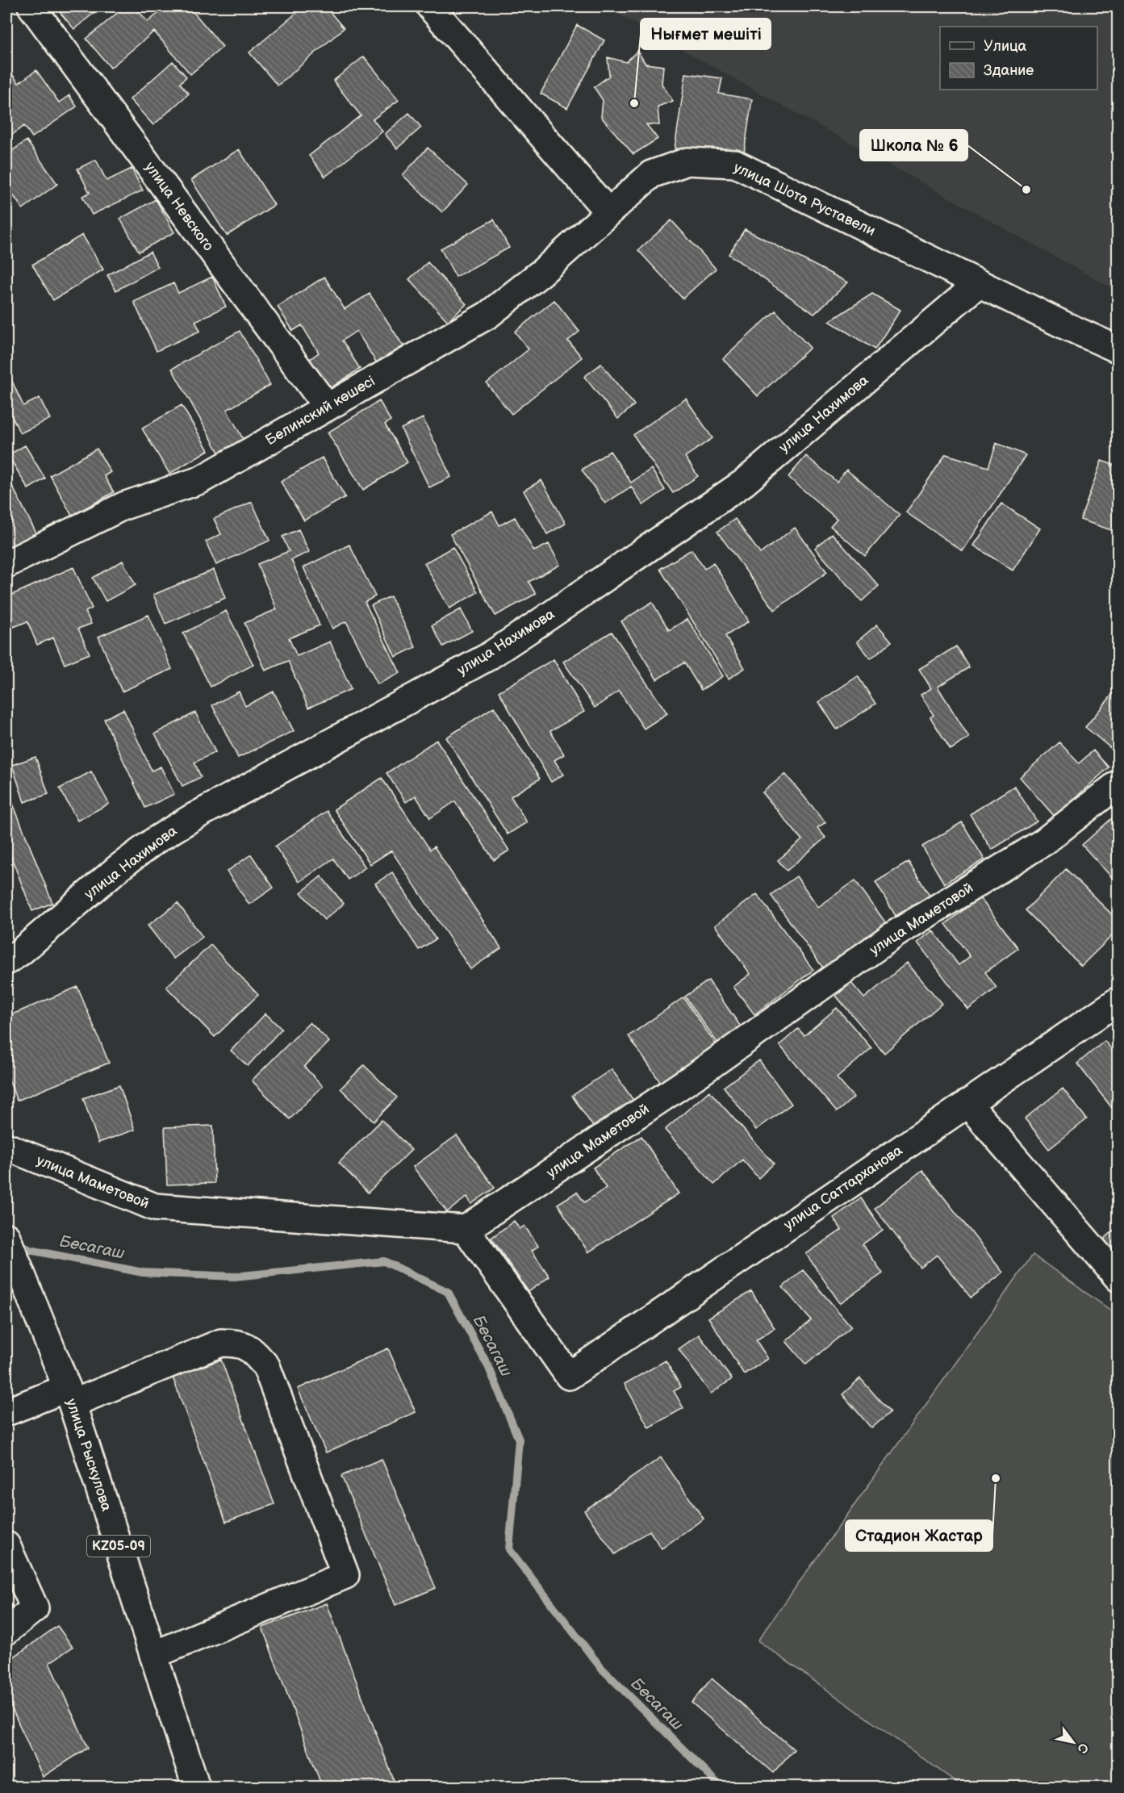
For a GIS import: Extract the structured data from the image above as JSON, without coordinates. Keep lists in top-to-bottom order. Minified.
{"streets":{"street":["улица Шота Руставели","улица Невского","Белинский көшесi","улица Нахимова","улица Маметовой","улица Саттарханова","улица Рыскулова","KZ05-09"]},"crossings":[["улица Шота Руставели","Белинский көшесi"],["улица Шота Руставели","улица Нахимова"],["улица Невского","Белинский көшесi"],["улица Маметовой","улица Саттарханова"]],"water":["Бесагаш"],"places":["Нығмет мешіті","Школа № 6","Стадион Жастар"],"legend":["Улица","Здание"],"north":"bottom right"}
